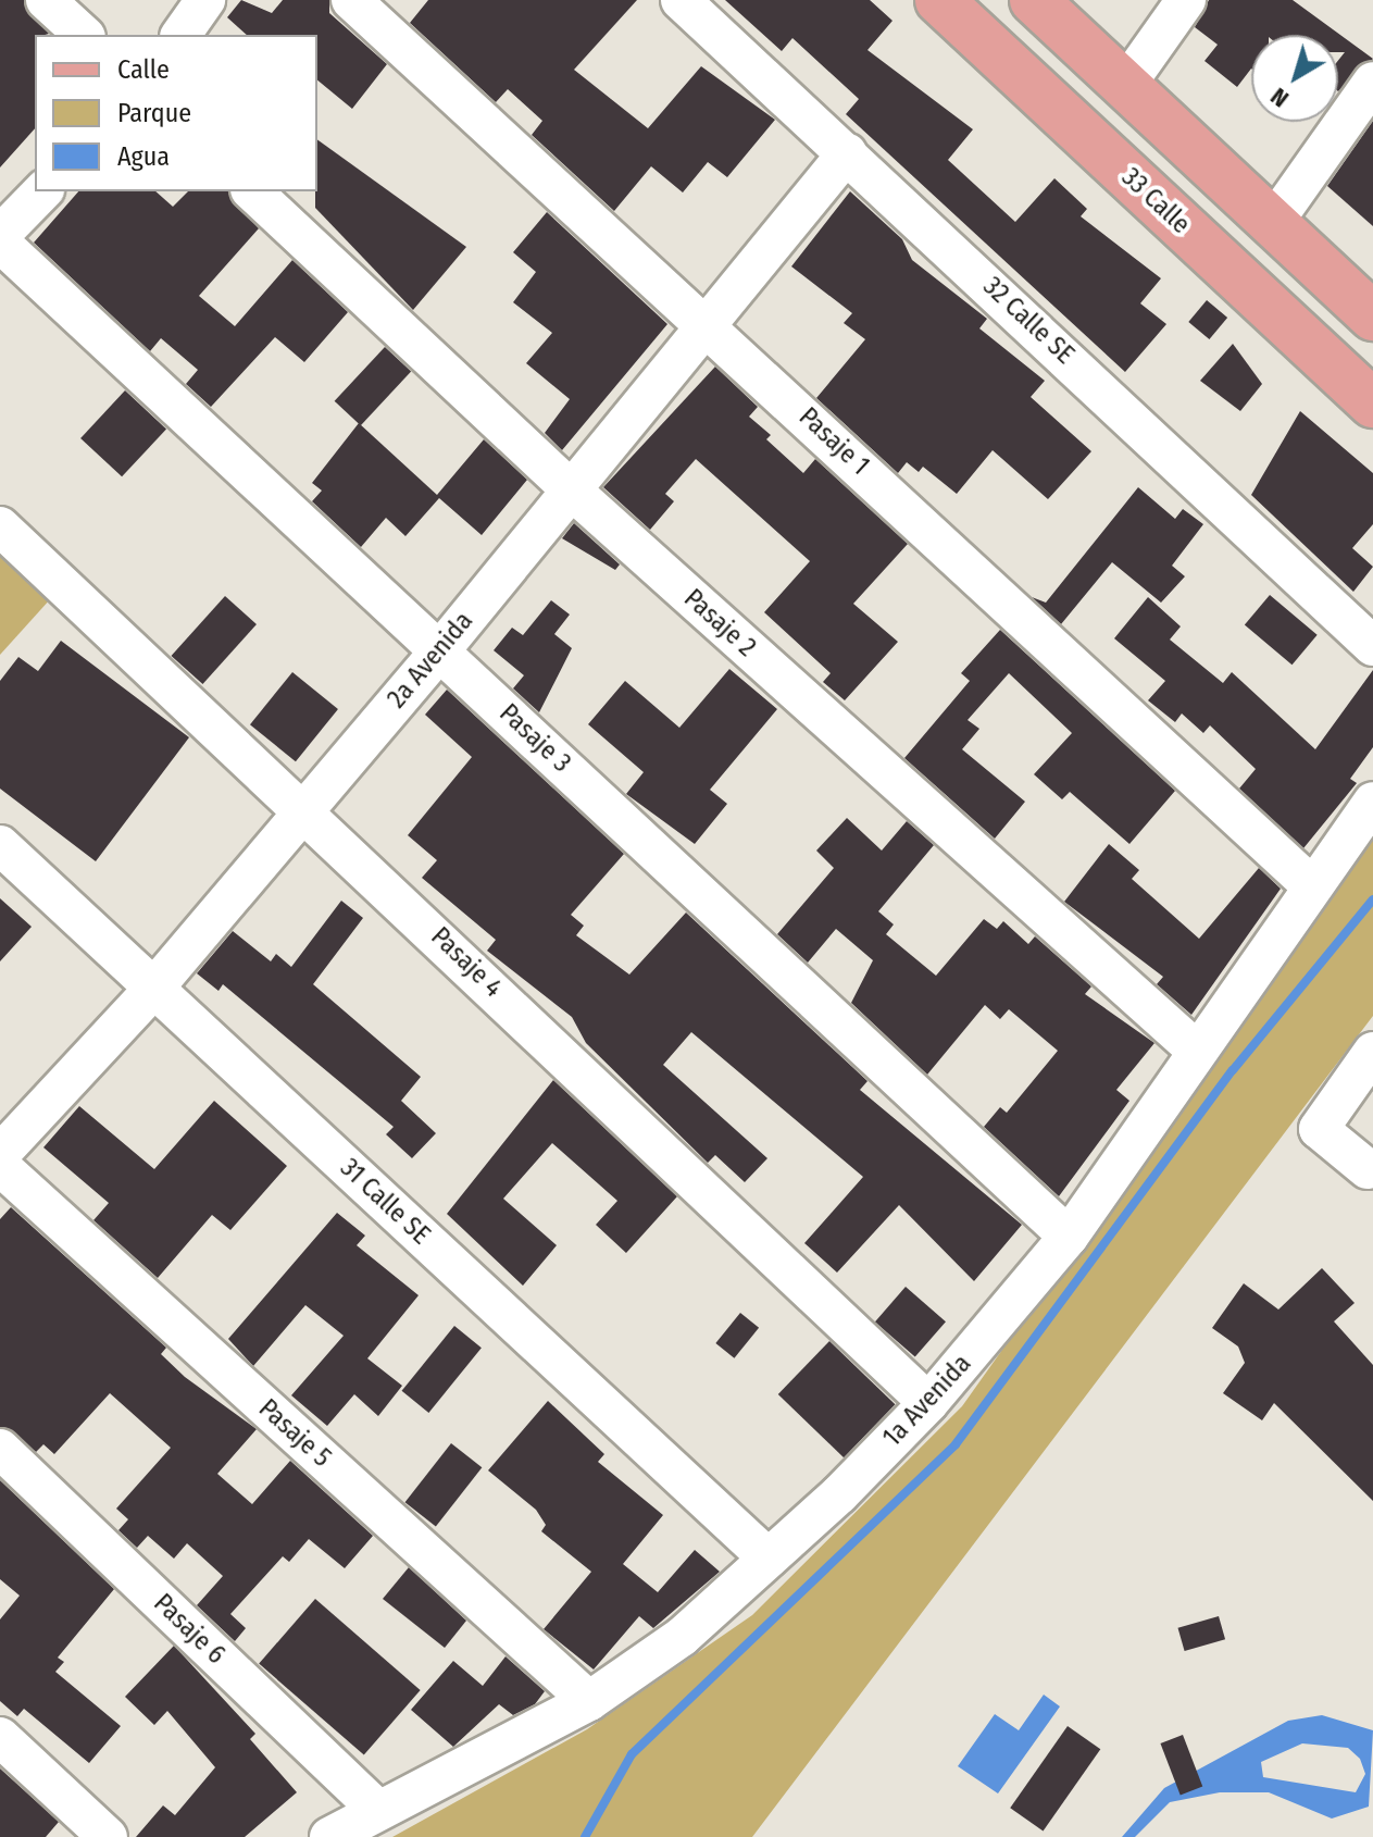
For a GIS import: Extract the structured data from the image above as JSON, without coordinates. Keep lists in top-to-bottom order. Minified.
{"streets":{"main road":["33 Calle"],"street":["32 Calle SE","Pasaje 1","Pasaje 2","2a Avenida","Pasaje 3","Pasaje 4","31 Calle SE","1a Avenida","Pasaje 5","Pasaje 6"]},"crossings":[["32 Calle SE","2a Avenida"],["Pasaje 1","2a Avenida"],["Pasaje 1","1a Avenida"],["Pasaje 2","2a Avenida"],["Pasaje 2","1a Avenida"],["2a Avenida","Pasaje 3"],["2a Avenida","Pasaje 4"],["2a Avenida","31 Calle SE"],["Pasaje 3","1a Avenida"],["Pasaje 4","1a Avenida"],["31 Calle SE","1a Avenida"],["1a Avenida","Pasaje 5"],["1a Avenida","Pasaje 6"]],"legend":["Calle","Parque","Agua"],"north":"bottom left"}
